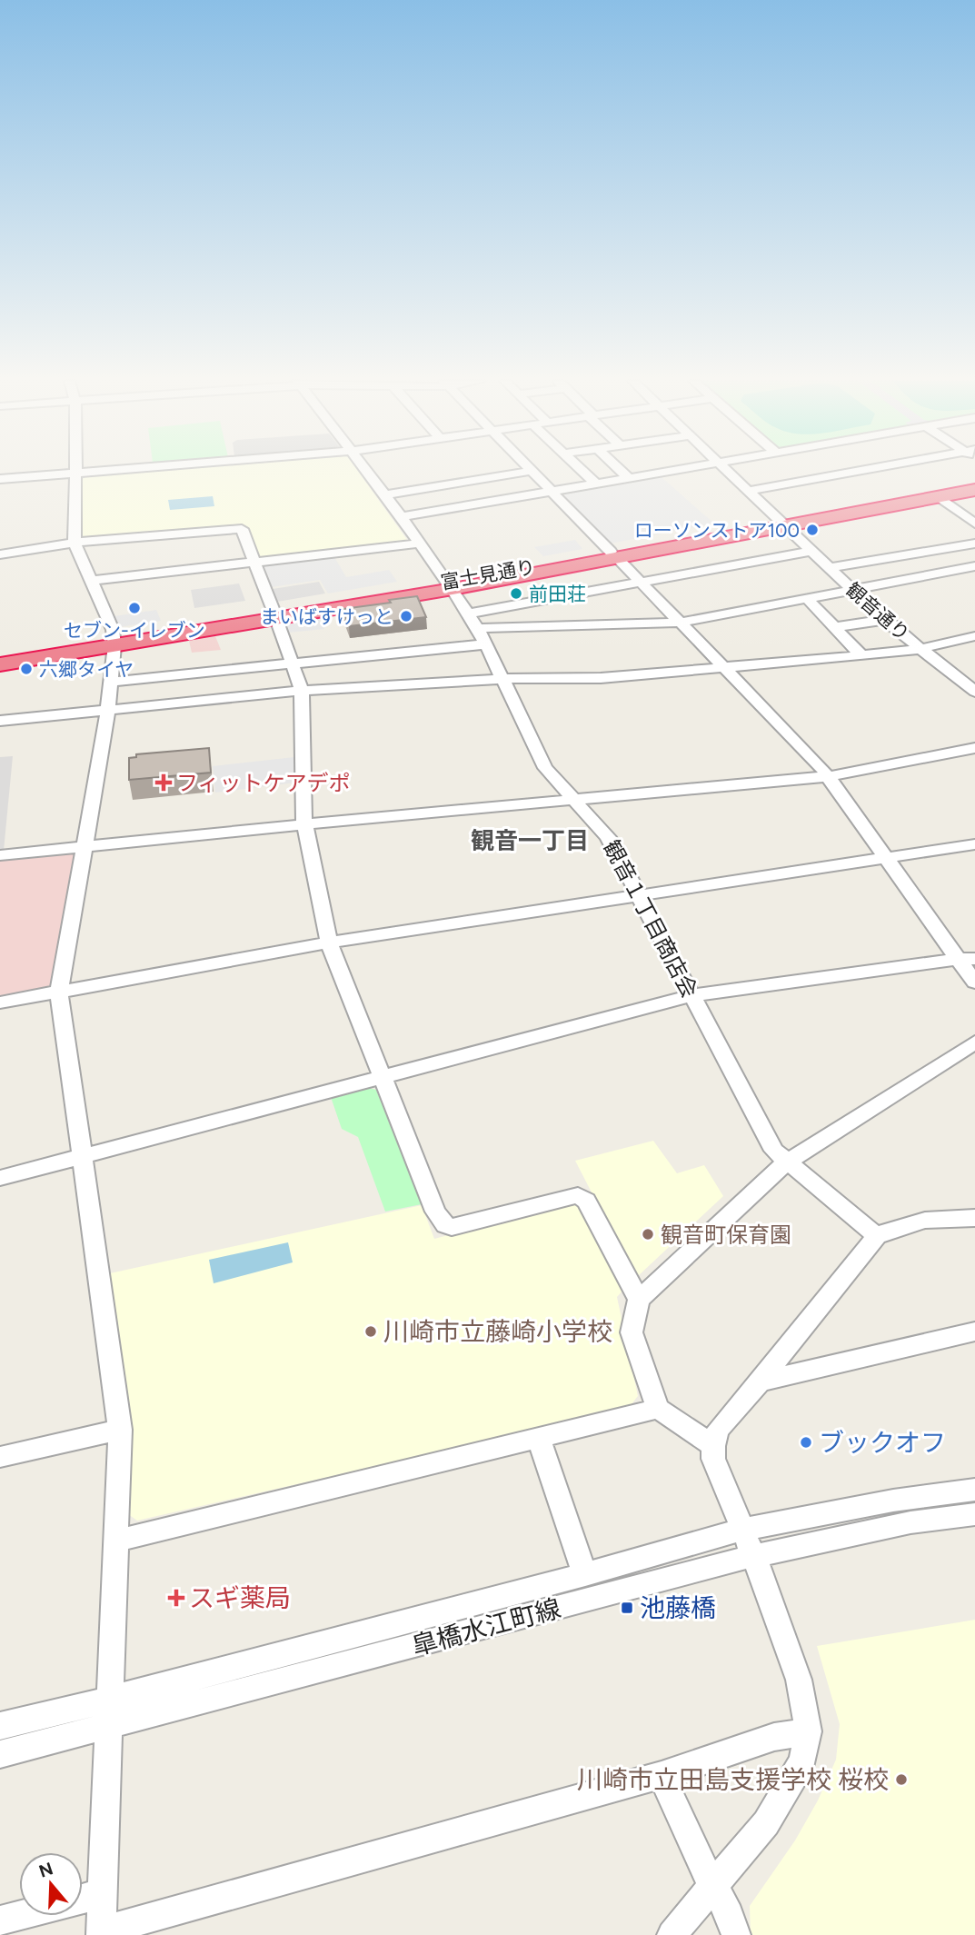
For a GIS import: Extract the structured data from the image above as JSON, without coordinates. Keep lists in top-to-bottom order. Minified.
{"streets":{"highway":["富士見通り"],"street":["観音通り","観音１丁目商店会","皐橋水江町線"]},"crossings":[["富士見通り","観音通り"],["富士見通り","観音１丁目商店会"]],"districts":["観音一丁目"],"places":{"other":["ローソンストア100","前田荘","セブン-イレブン","まいばすけっと","六郷タイヤ","観音町保育園","川崎市立藤崎小学校","ブックオフ","川崎市立田島支援学校 桜校"],"health":["フィットケアデポ","スギ薬局"],"transit":["池藤橋"]},"north":"top"}
